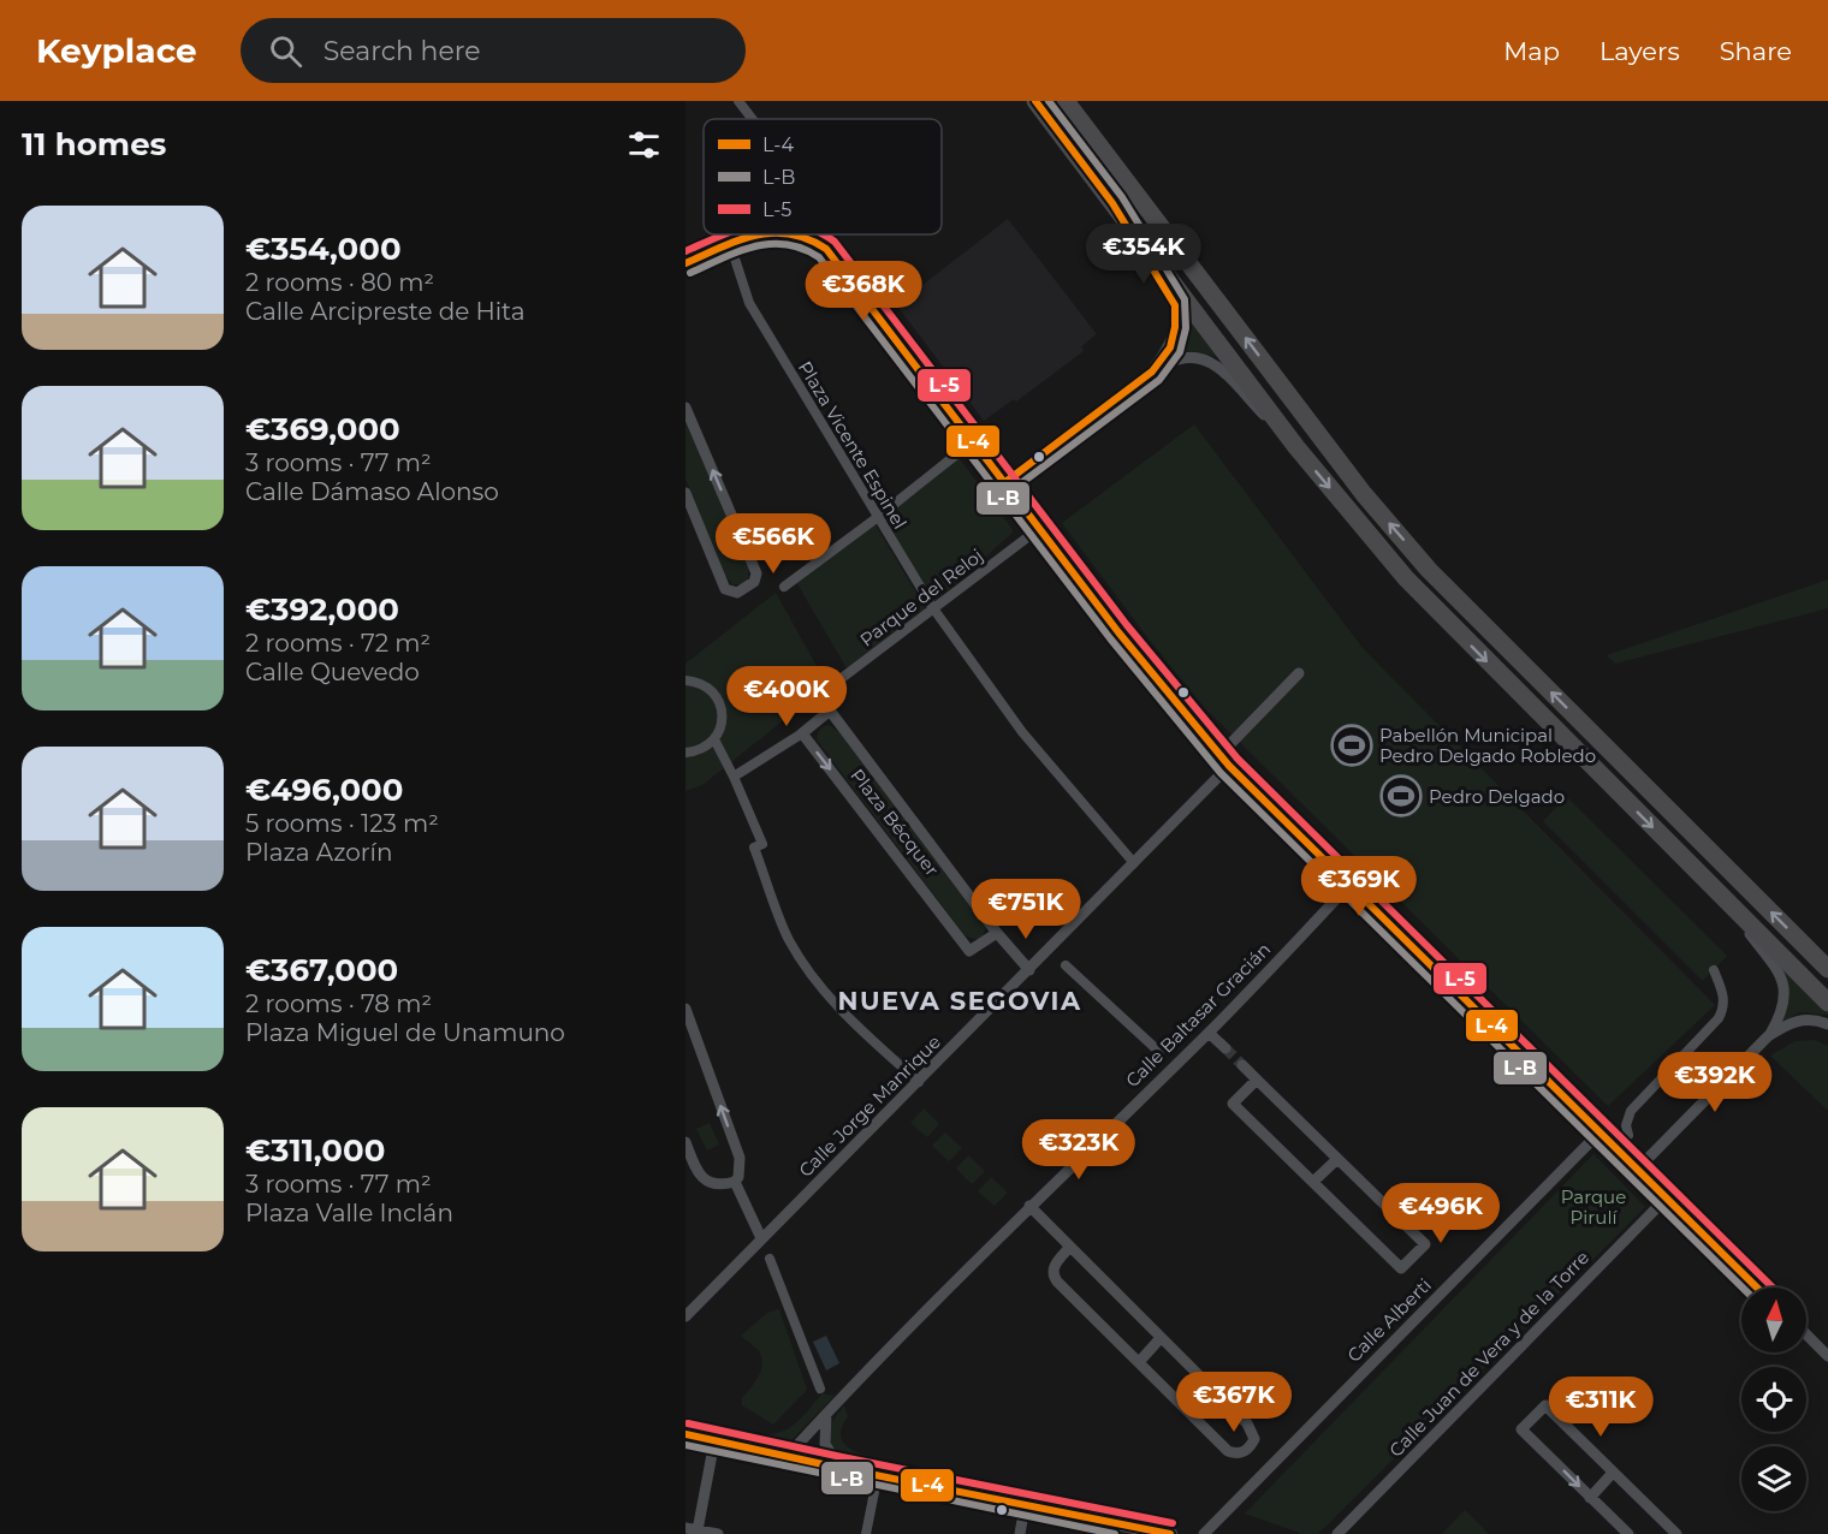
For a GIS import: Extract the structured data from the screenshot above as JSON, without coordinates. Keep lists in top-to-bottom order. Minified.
{"streets":{"street":["Plaza Vicente Espinel","Parque del Reloj","Plaza Bécquer","Calle Baltasar Gracián","Calle Jorge Manrique","Calle Alberti","Calle Juan de Vera y de la Torre"]},"crossings":[["Plaza Vicente Espinel","Parque del Reloj"],["Plaza Vicente Espinel","Calle Jorge Manrique"],["Plaza Bécquer","Calle Jorge Manrique"]],"one_way":["Plaza Bécquer"],"districts":["NUEVA SEGOVIA"],"parks":["Parque Pirulí"],"places":{"sports":["Pabellón Municipal Pedro Delgado Robledo","Pedro Delgado"]},"lines":["transit line L-4","transit line L-B","transit line L-5"],"legend":["L-4","L-B","L-5"],"north":"top","page":{"header":"Keyplace","search":"Search here","nav":["Map","Layers","Share"],"heading":"11 homes","list":[{"name":"€354,000","note":"2 rooms · 80 m² · Calle Arcipreste de Hita"},{"name":"€369,000","note":"3 rooms · 77 m² · Calle Dámaso Alonso"},{"name":"€392,000","note":"2 rooms · 72 m² · Calle Quevedo"},{"name":"€496,000","note":"5 rooms · 123 m² · Plaza Azorín"},{"name":"€367,000","note":"2 rooms · 78 m² · Plaza Miguel de Unamuno"},{"name":"€311,000","note":"3 rooms · 77 m² · Plaza Valle Inclán"}],"price":["€354K","€368K","€566K","€400K","€369K","€751K","€392K","€323K","€496K","€367K","€311K"]}}
